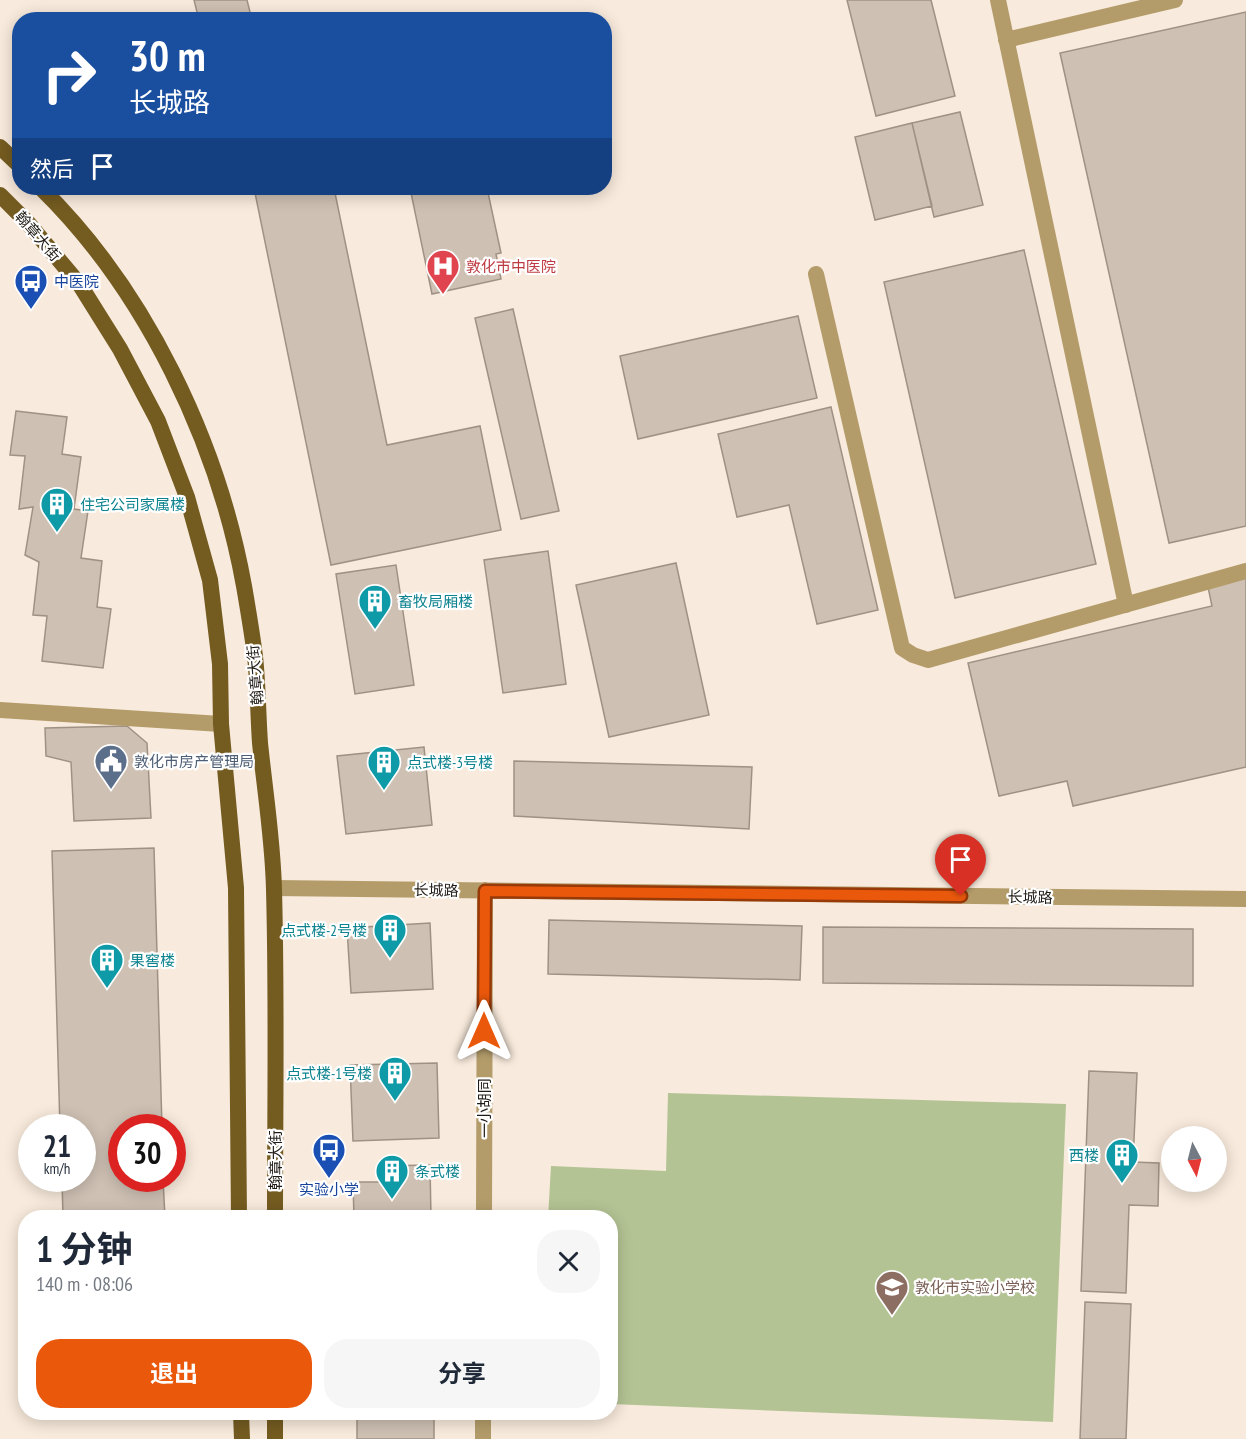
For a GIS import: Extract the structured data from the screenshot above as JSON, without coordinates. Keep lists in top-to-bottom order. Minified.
{"streets":{"main road":["翰章大街"],"street":["长城路","一小胡同"]},"crossings":[["翰章大街","长城路"],["长城路","一小胡同"]],"places":{"hospital":["敦化市中医院"],"bus stop":["中医院","实验小学"],"building":["住宅公司家属楼","畜牧局厢楼","点式楼-3号楼","点式楼-2号楼","果窖楼","点式楼-1号楼","西楼","条式楼"],"public building":["敦化市房产管理局"],"school or university":["敦化市实验小学校"]},"north":"bottom","page":{"turn":["30 m","长城路"],"then":"然后","speed":"21 km/h","limit":"30","heading":["1 分钟","140 m · 08:06"],"buttons":["退出","分享"]}}
